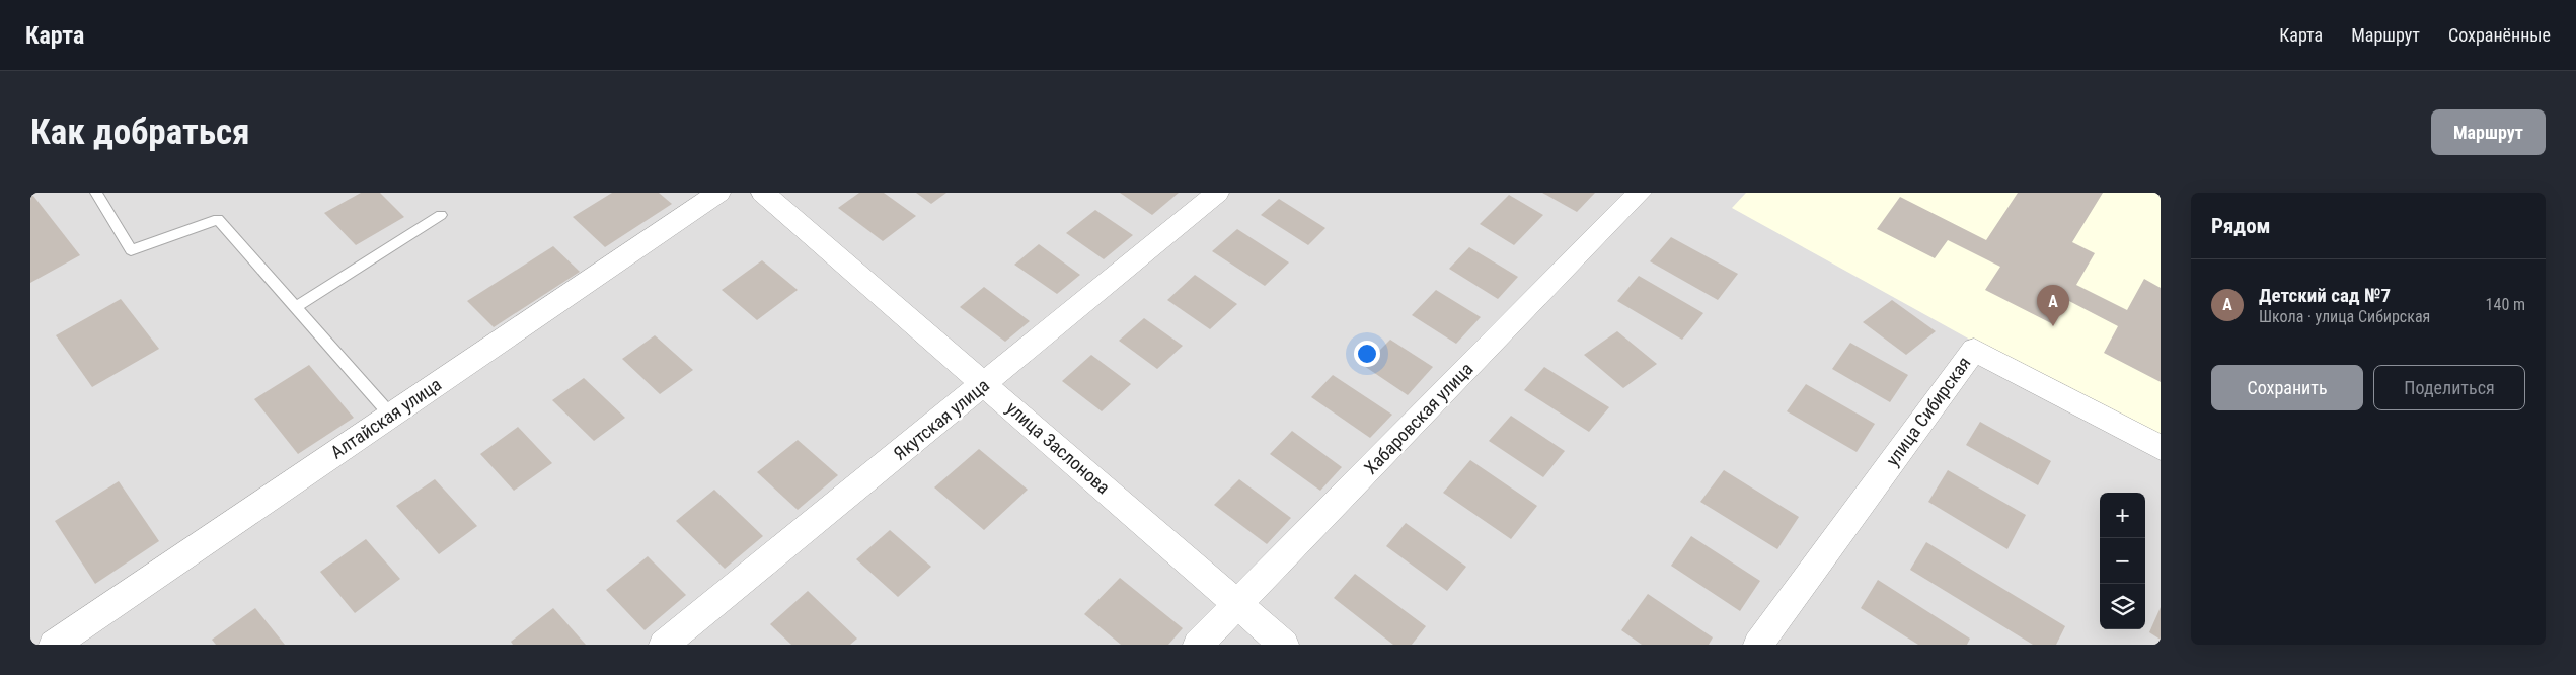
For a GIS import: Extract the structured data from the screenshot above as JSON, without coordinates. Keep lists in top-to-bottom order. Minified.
{"streets":{"street":["улица Сибирская","Алтайская улица","Хабаровская улица","Якутская улица","улица Заслонова"]},"crossings":[["Хабаровская улица","улица Заслонова"],["Якутская улица","улица Заслонова"]],"page":{"header":"Карта","nav":["Карта","Маршрут","Сохранённые"],"buttons":["Маршрут",["Сохранить","Поделиться"]],"title":"Как добраться","heading":"Рядом","list":[{"mark":"A","name":"Детский сад №7","note":"Школа · улица Сибирская","value":"140 m"}],"pins":"A","map_buttons":["+","−"]}}
